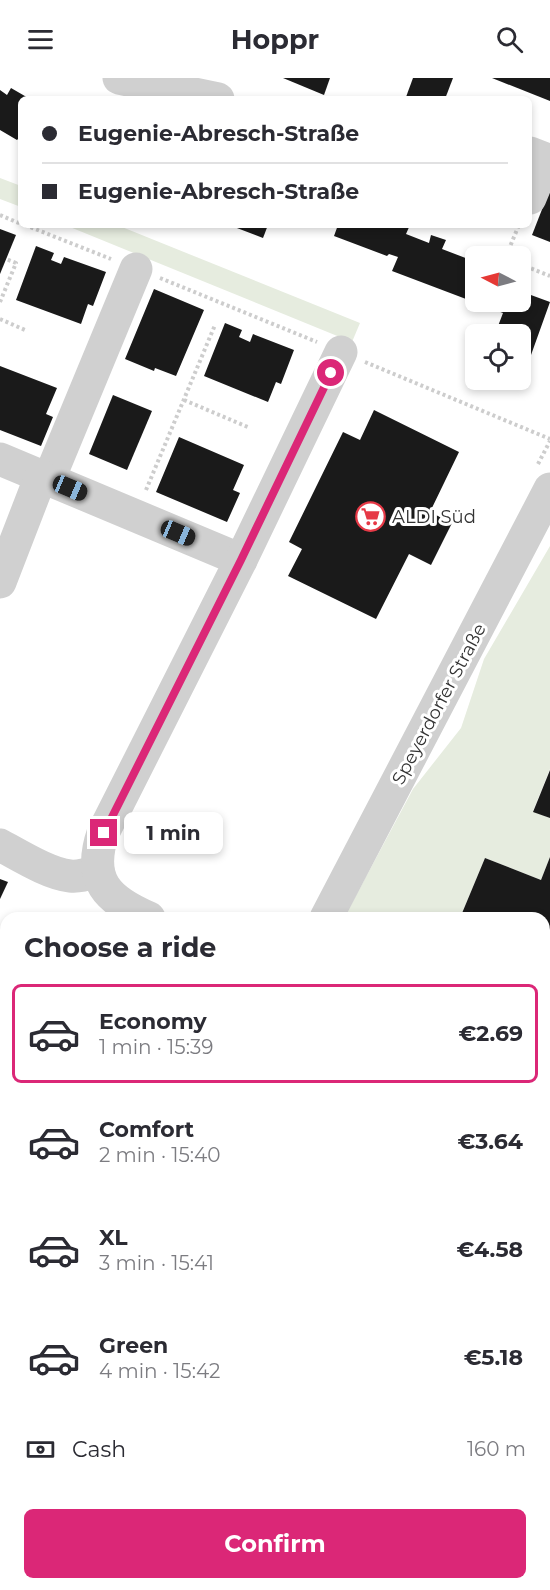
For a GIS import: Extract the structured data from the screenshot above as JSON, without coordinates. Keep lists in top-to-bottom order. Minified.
{"streets":{"street":["Speyerdorfer Straße"]},"places":{"supermarket":["ALDI Süd"]},"north":"left","page":{"header":"Hoppr","banner":["Eugenie-Abresch-Straße","Eugenie-Abresch-Straße"],"bubble":"1 min","heading":"Choose a ride","list":[{"name":"Economy","note":"1 min · 15:39","value":"€2.69"},{"name":"Comfort","note":"2 min · 15:40","value":"€3.64"},{"name":"XL","note":"3 min · 15:41","value":"€4.58"},{"name":"Green","note":"4 min · 15:42","value":"€5.18"}],"pay":["Cash","160 m"],"buttons":"Confirm"}}
